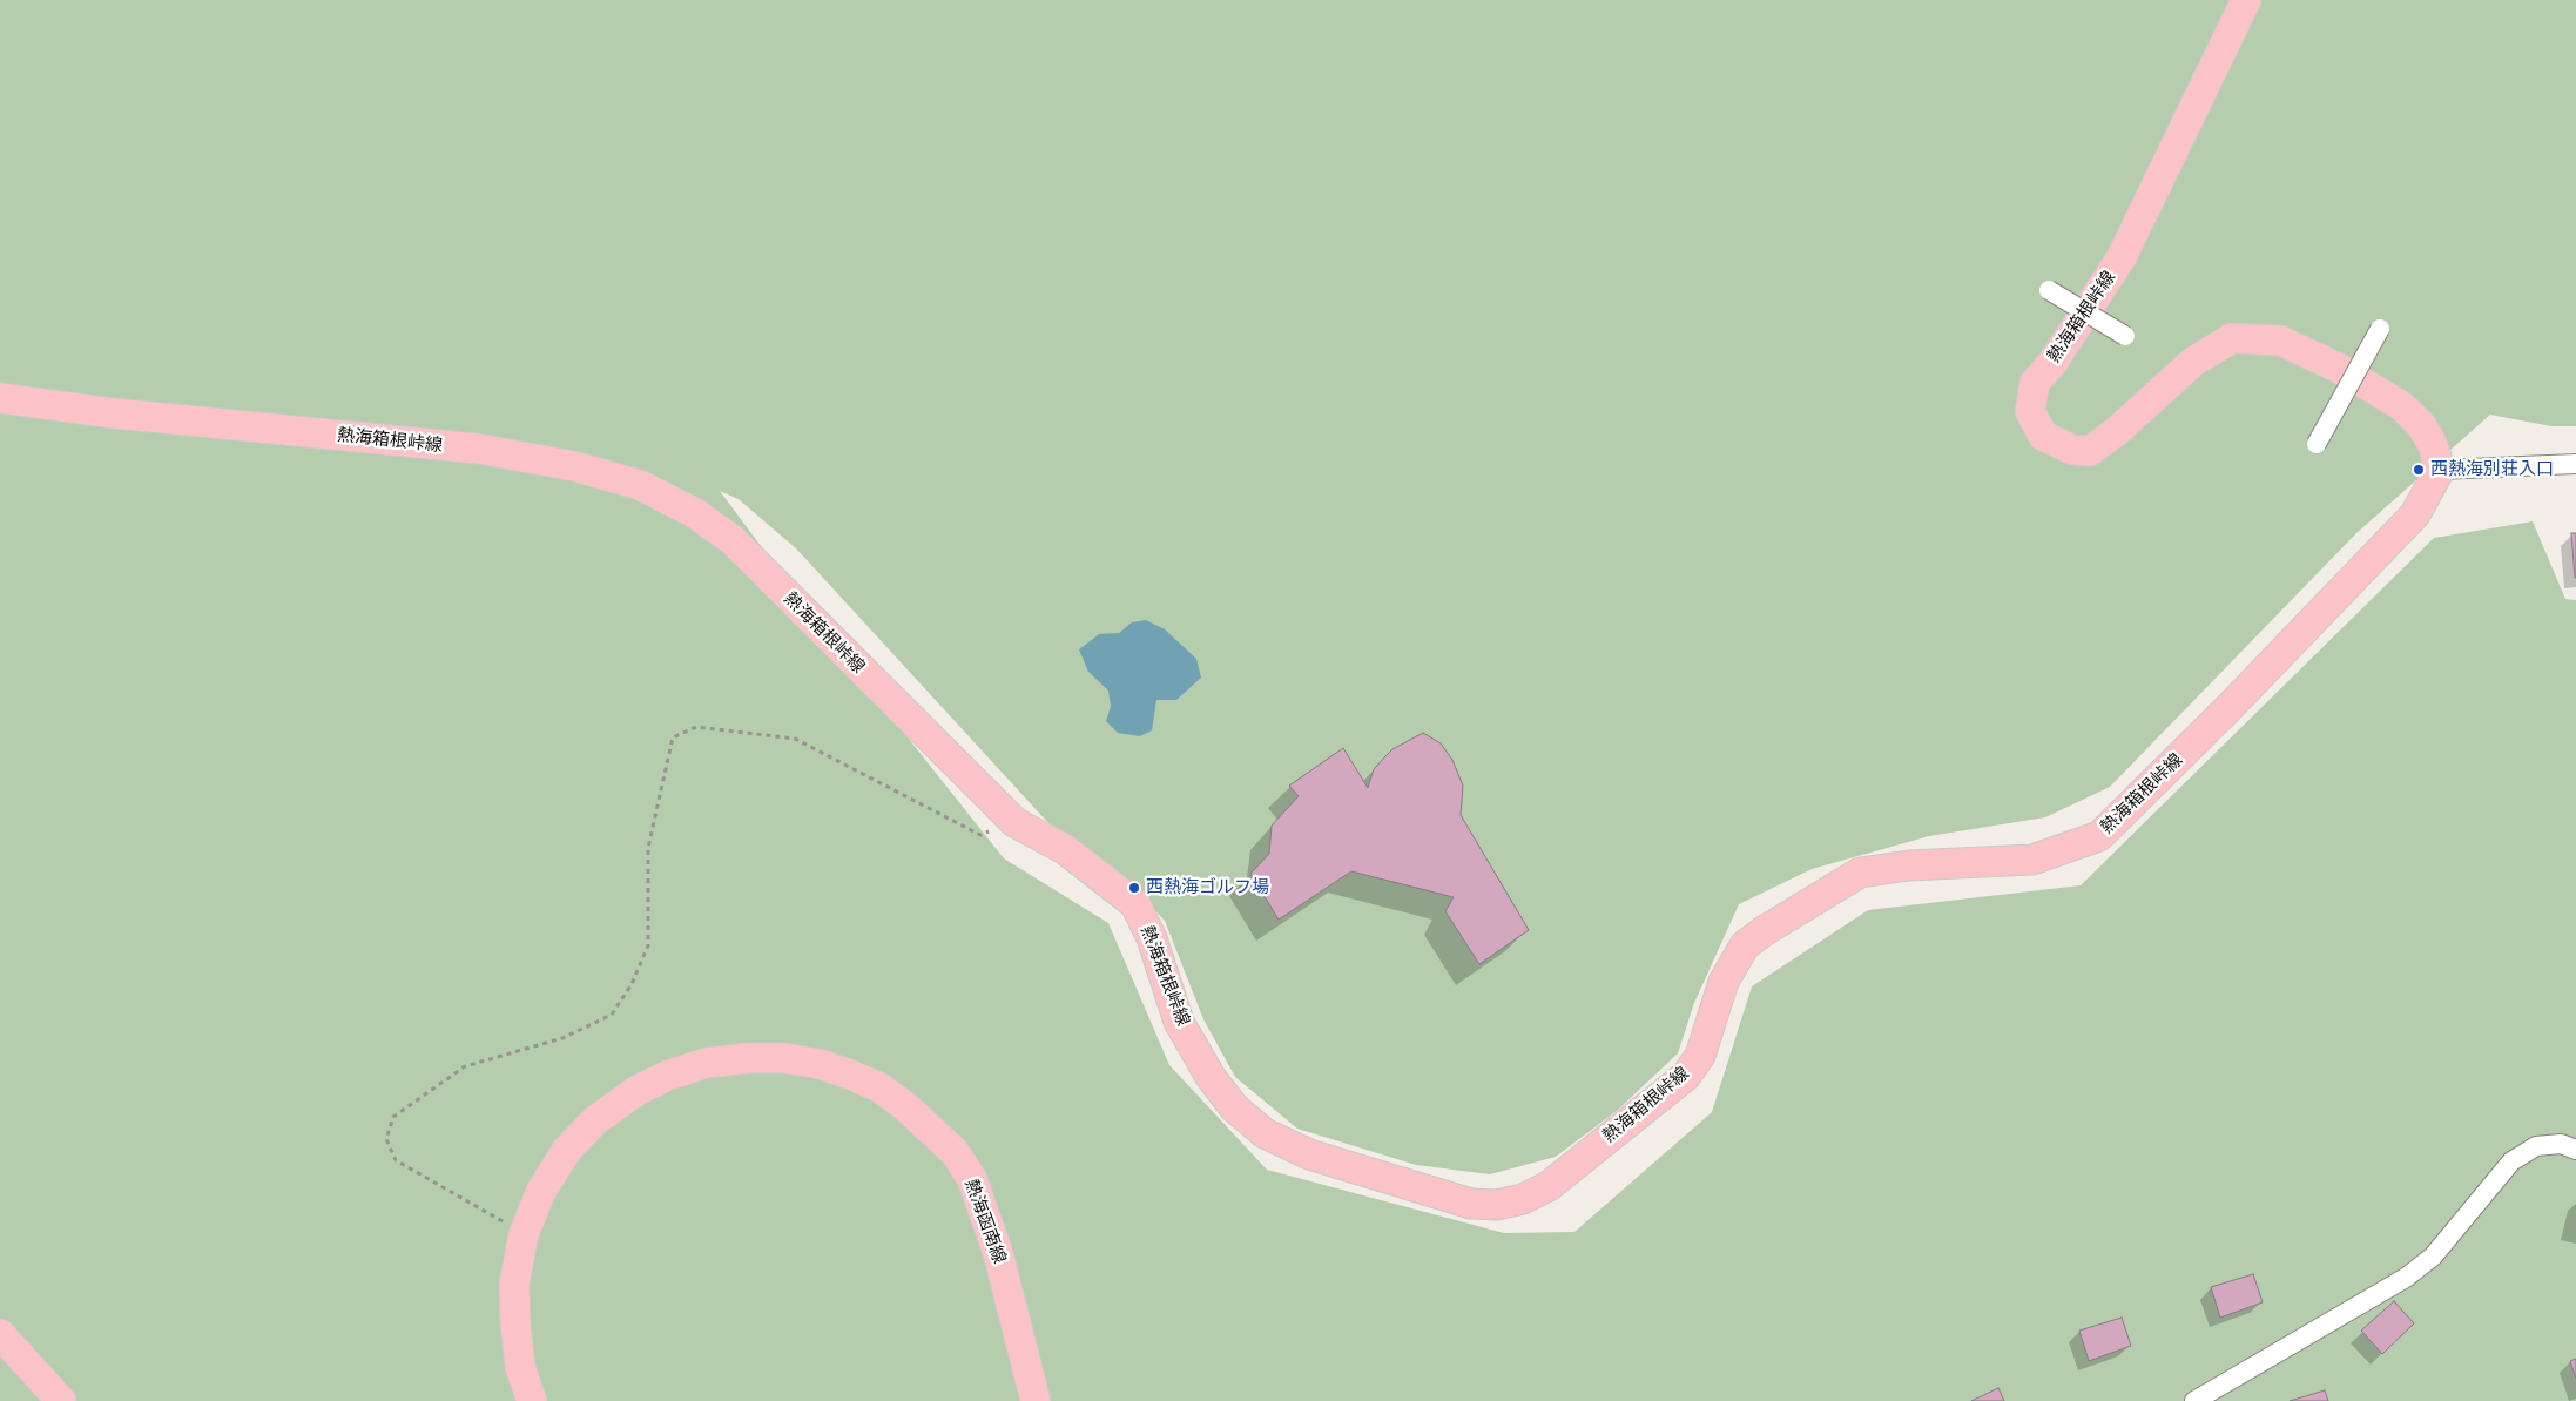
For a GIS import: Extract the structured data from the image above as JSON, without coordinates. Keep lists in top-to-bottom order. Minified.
{"streets":{"main road":["熱海箱根峠線","熱海函南線"]},"places":["西熱海別荘入口","西熱海ゴルフ場"]}
